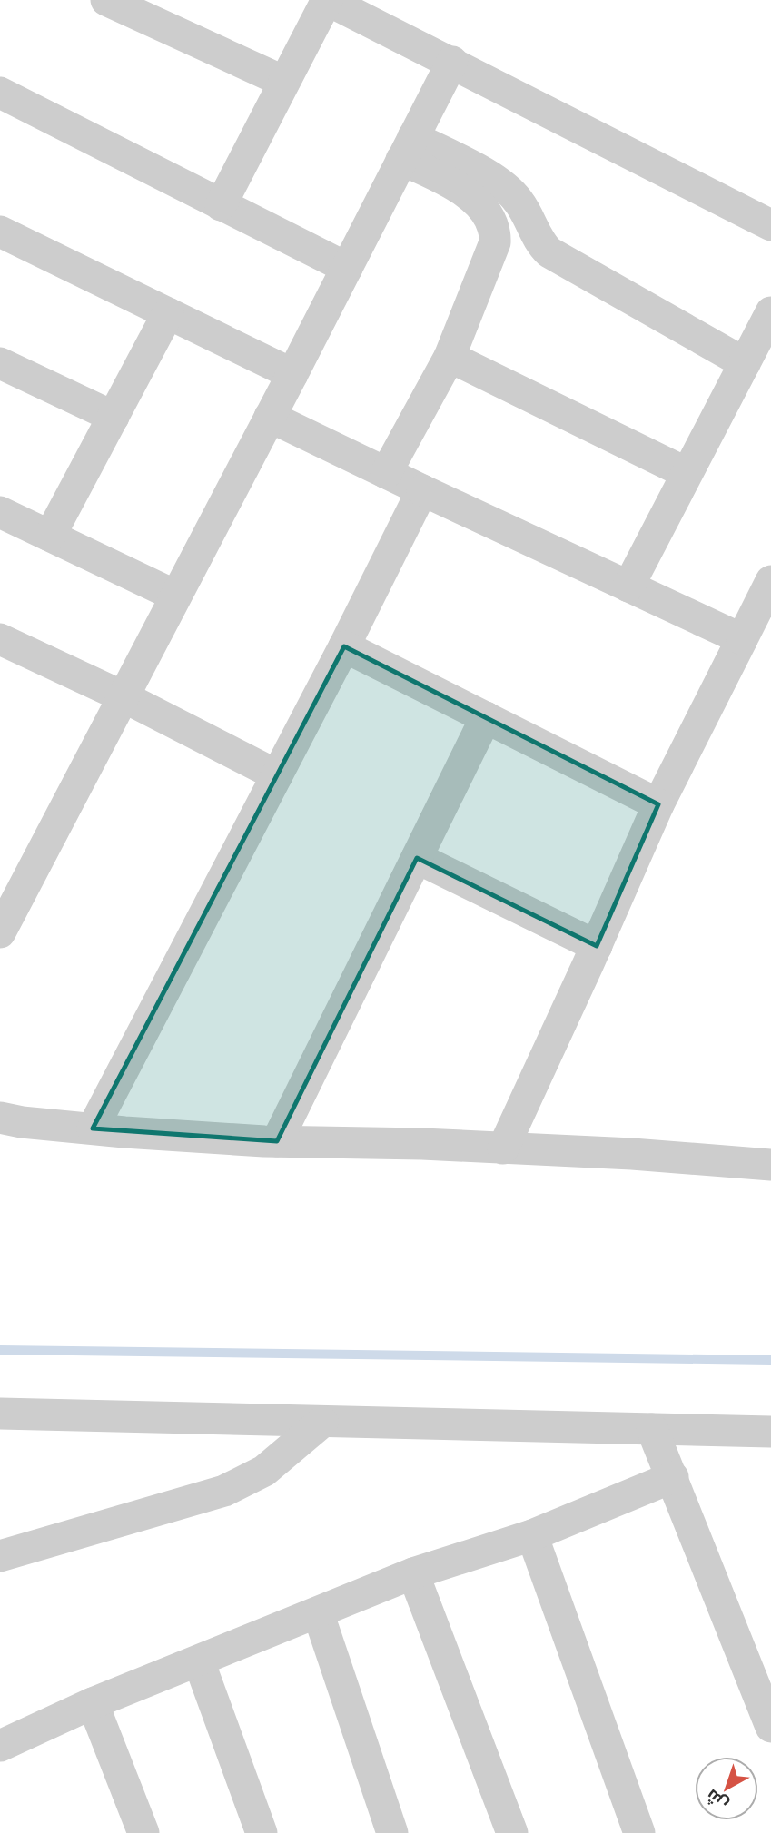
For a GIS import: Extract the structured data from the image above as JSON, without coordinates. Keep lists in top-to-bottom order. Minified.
{"north":"bottom left"}
